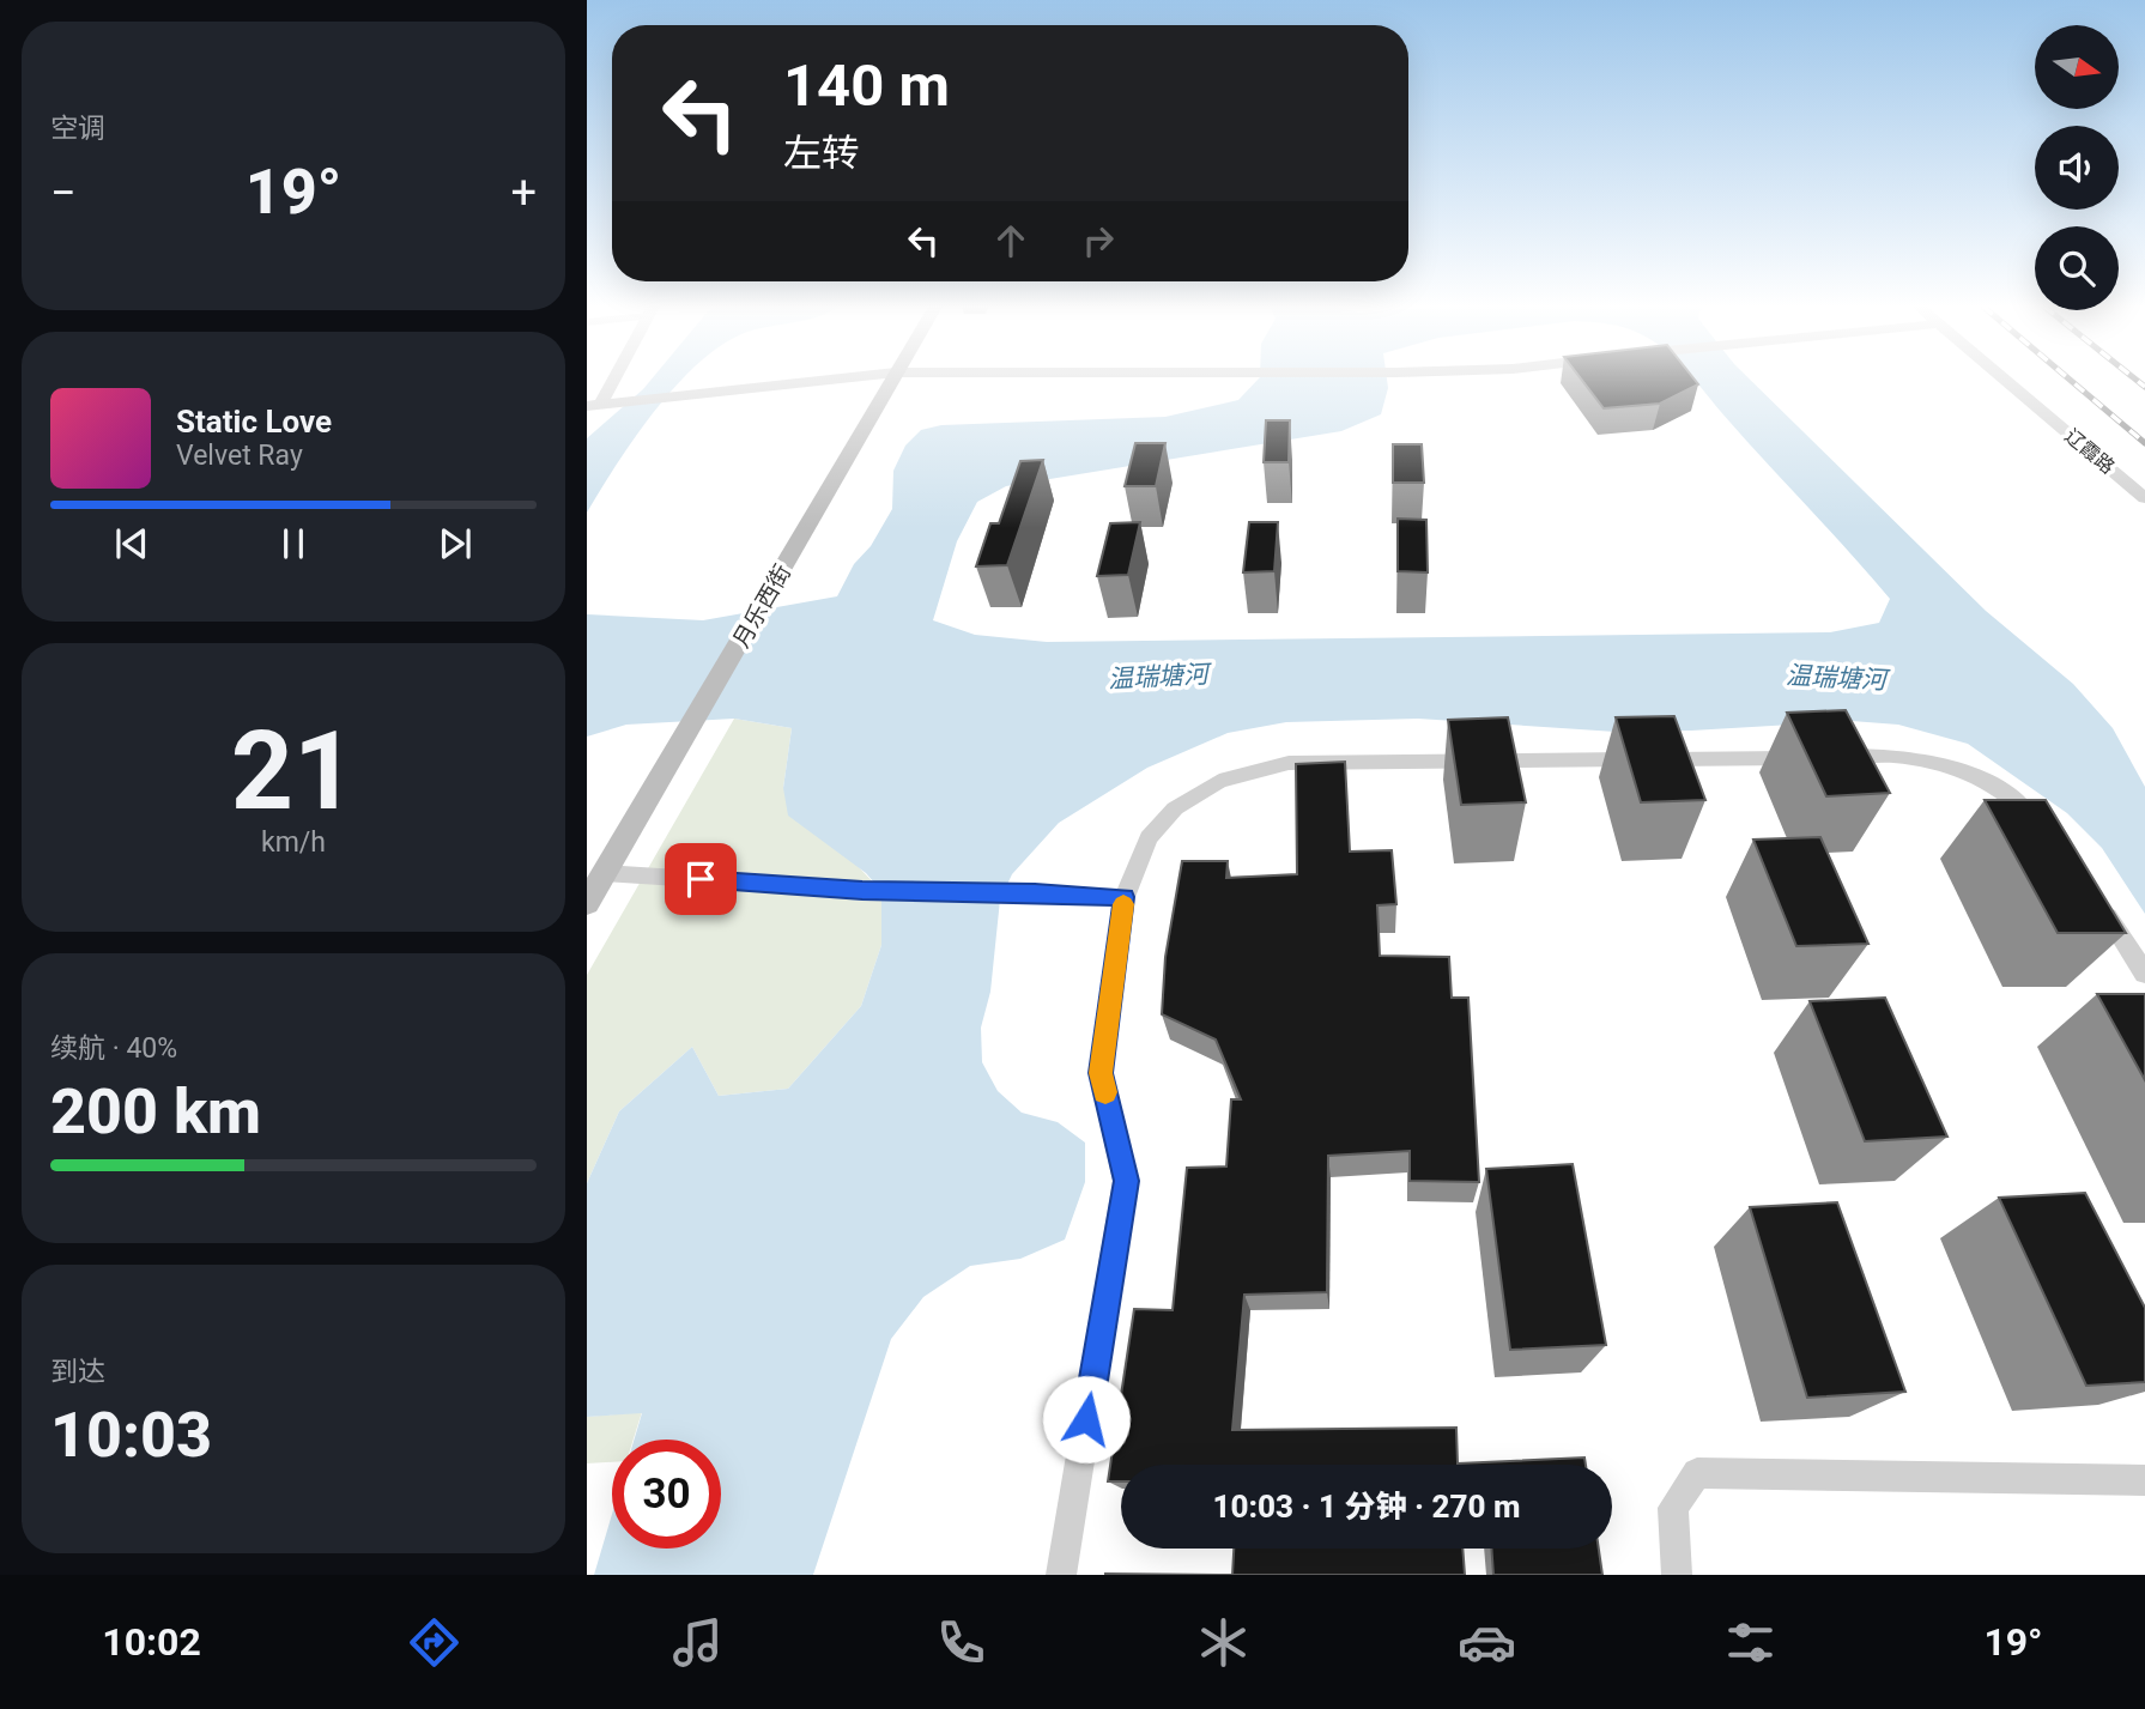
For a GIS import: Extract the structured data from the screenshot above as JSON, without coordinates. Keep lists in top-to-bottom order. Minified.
{"streets":{"main road":["月乐西街"],"street":["辽霞路"]},"water":["温瑞塘河"],"north":"right","page":{"tile":["空调",["21","km/h"],["续航 · 40%","200 km"],["到达","10:03"]],"turn":["140 m","左转"],"heat":["−","19°","+"],"song":["Static Love","Velvet Ray"],"limit":"30","trip":"10:03 · 1 分钟 · 270 m","tabs":["10:02","19°"]}}
